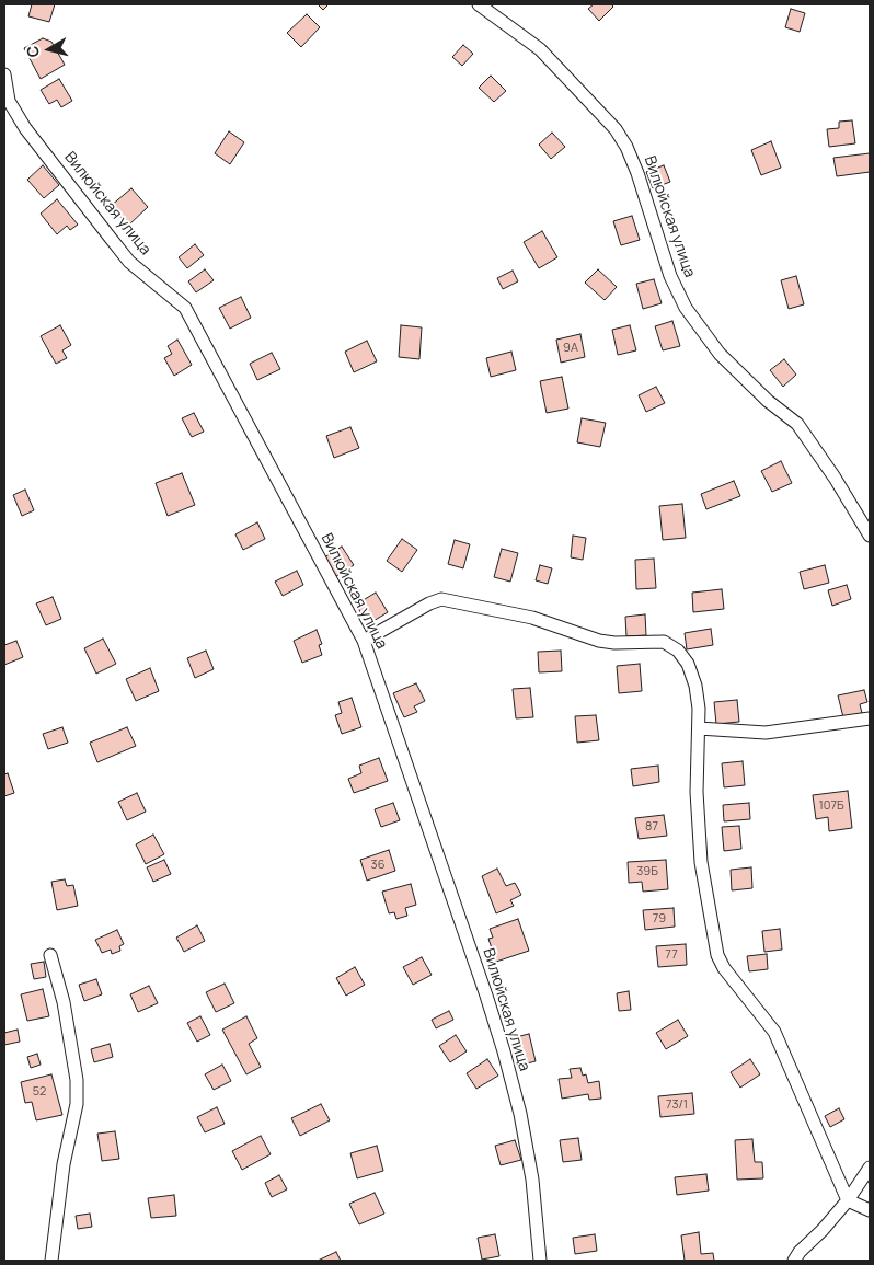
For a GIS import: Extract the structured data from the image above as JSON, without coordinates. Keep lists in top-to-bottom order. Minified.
{"streets":{"street":["Вилюйская улица"]},"house_numbers":["9А","107Б","87","36","39Б","79","77","52","73/1"],"north":"left"}
